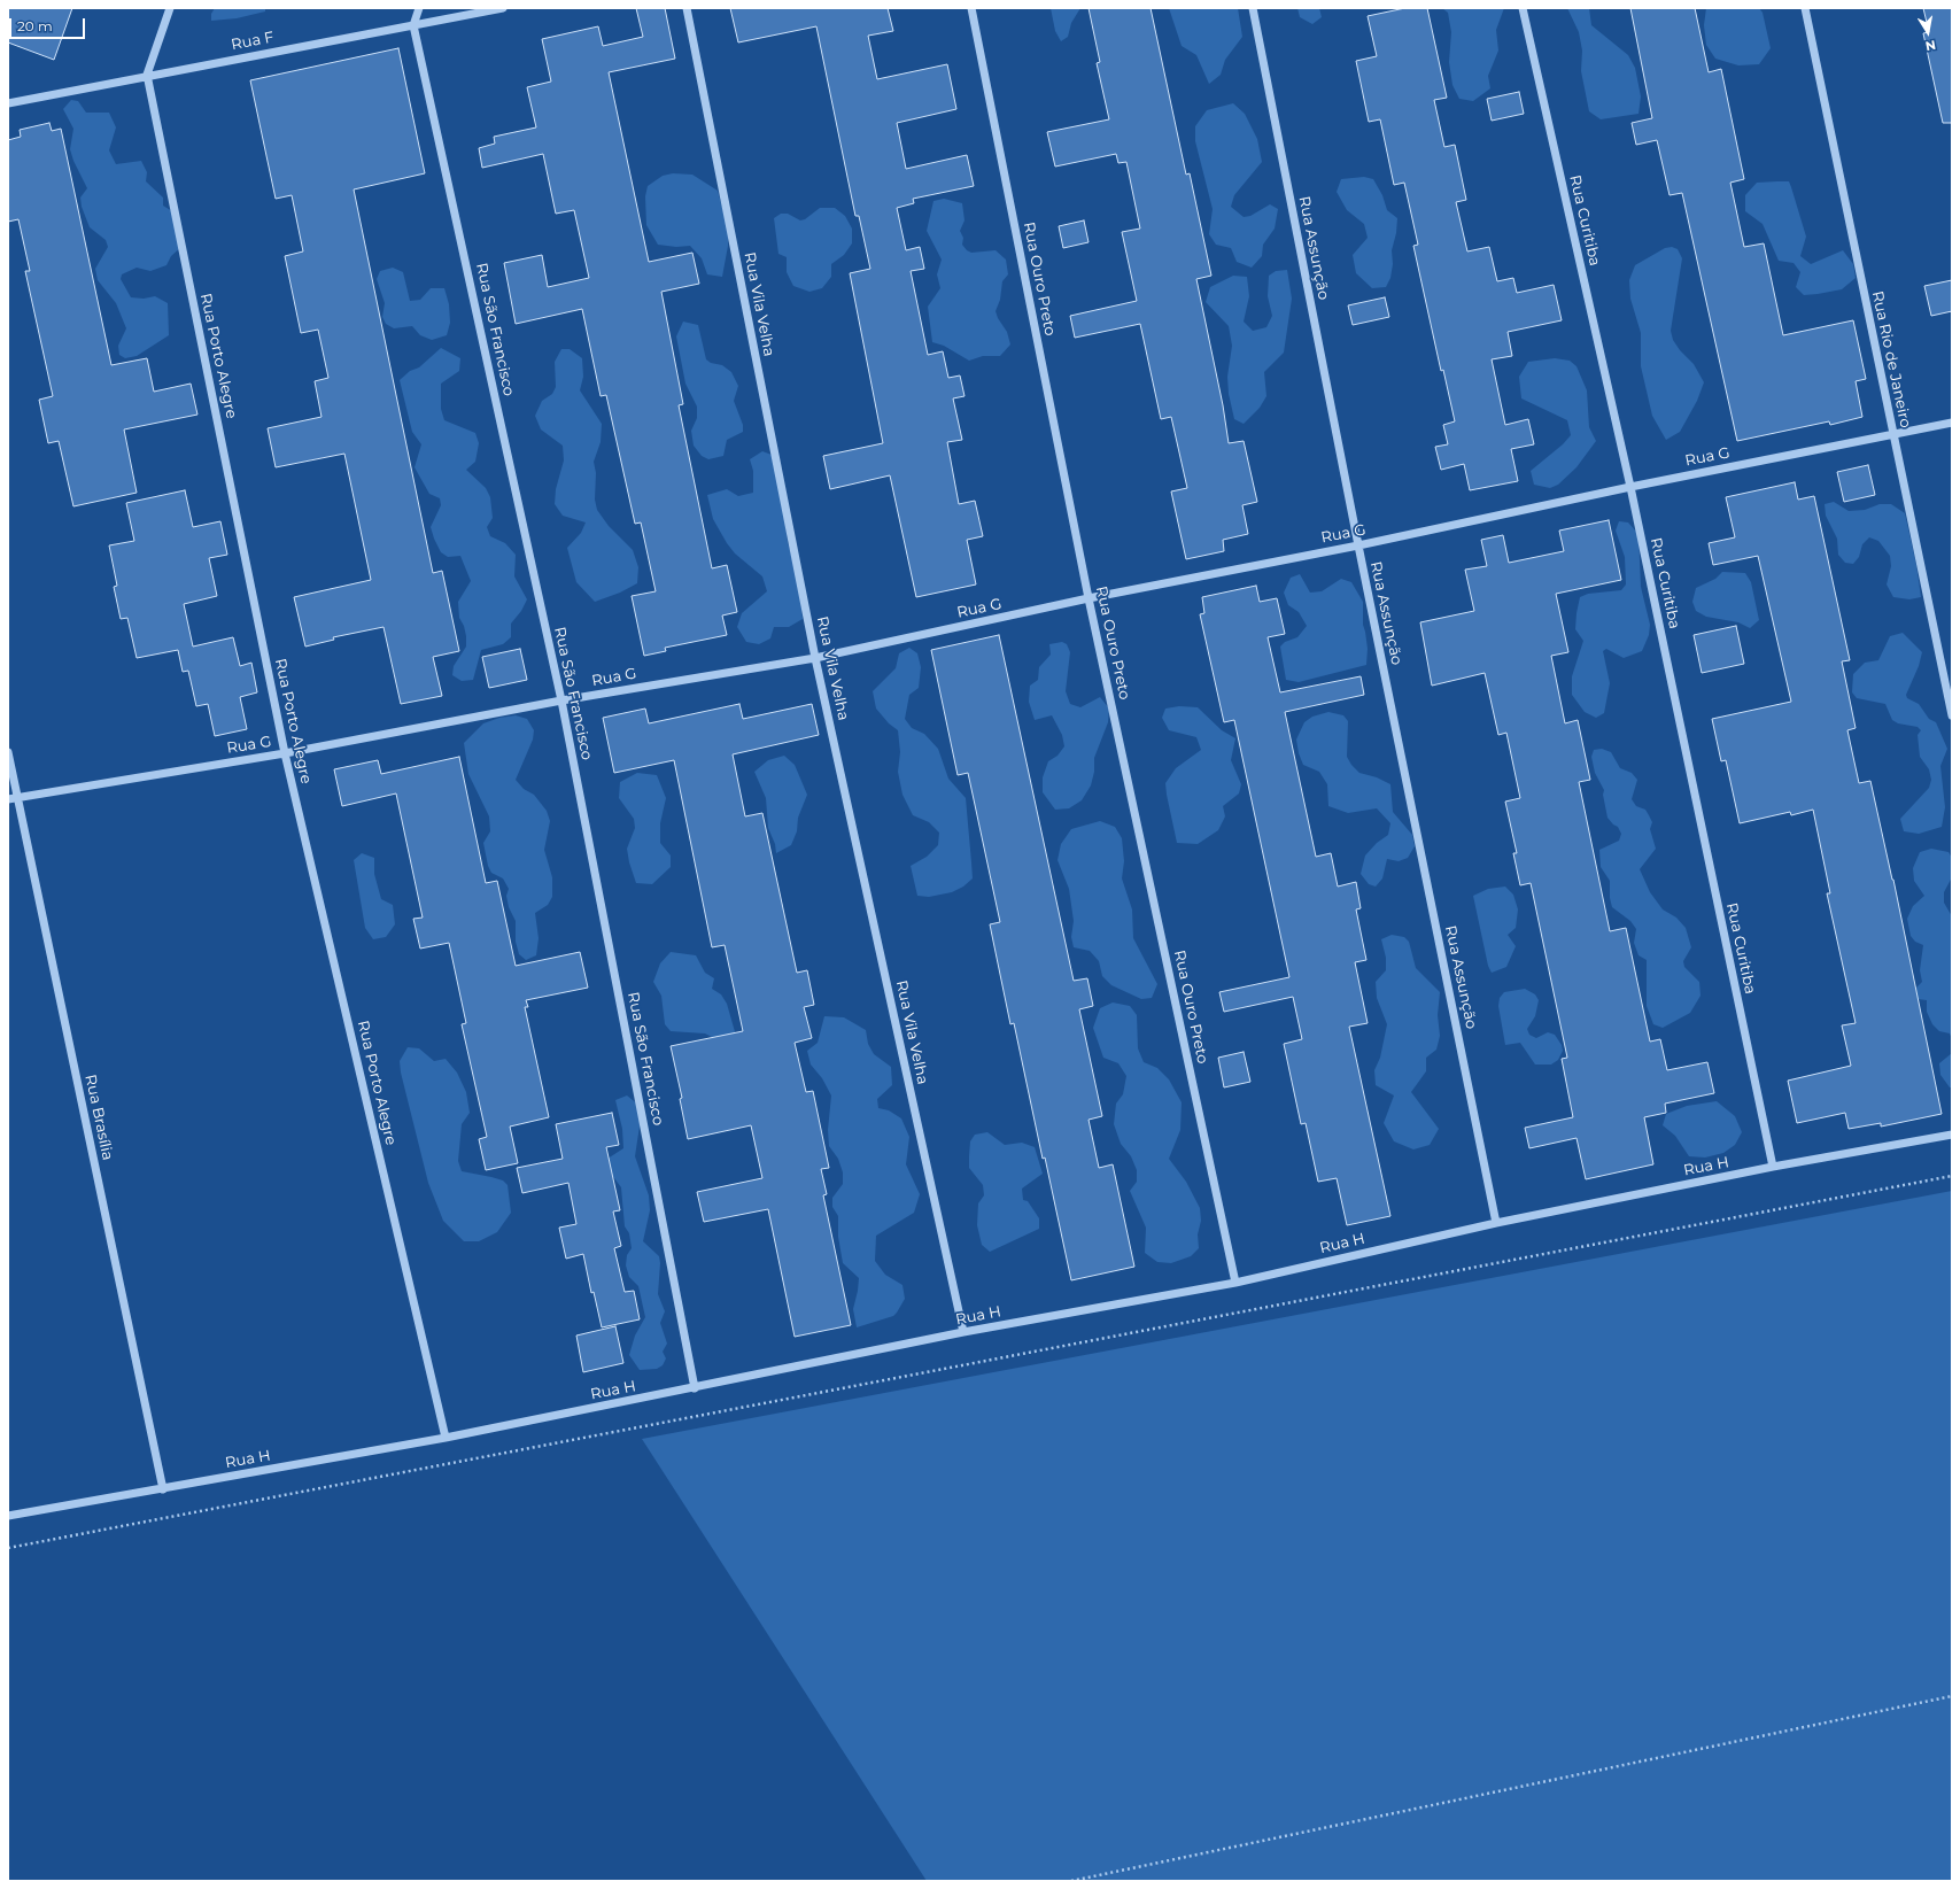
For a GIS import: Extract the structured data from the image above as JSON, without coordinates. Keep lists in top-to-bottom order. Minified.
{"streets":{"street":["Rua F","Rua Curitiba","Rua Assunção","Rua Ouro Preto","Rua Vila Velha","Rua São Francisco","Rua Porto Alegre","Rua Rio de Janeiro","Rua G","Rua Brasília","Rua H"]},"crossings":[["Rua F","Rua São Francisco"],["Rua F","Rua Porto Alegre"],["Rua Curitiba","Rua G"],["Rua Curitiba","Rua H"],["Rua Assunção","Rua G"],["Rua Assunção","Rua H"],["Rua Ouro Preto","Rua G"],["Rua Ouro Preto","Rua H"],["Rua Vila Velha","Rua G"],["Rua Vila Velha","Rua H"],["Rua São Francisco","Rua G"],["Rua São Francisco","Rua H"],["Rua Porto Alegre","Rua G"],["Rua Porto Alegre","Rua H"],["Rua Rio de Janeiro","Rua G"],["Rua G","Rua Brasília"],["Rua Brasília","Rua H"]],"scale_bar":"20 m","north":"bottom"}
